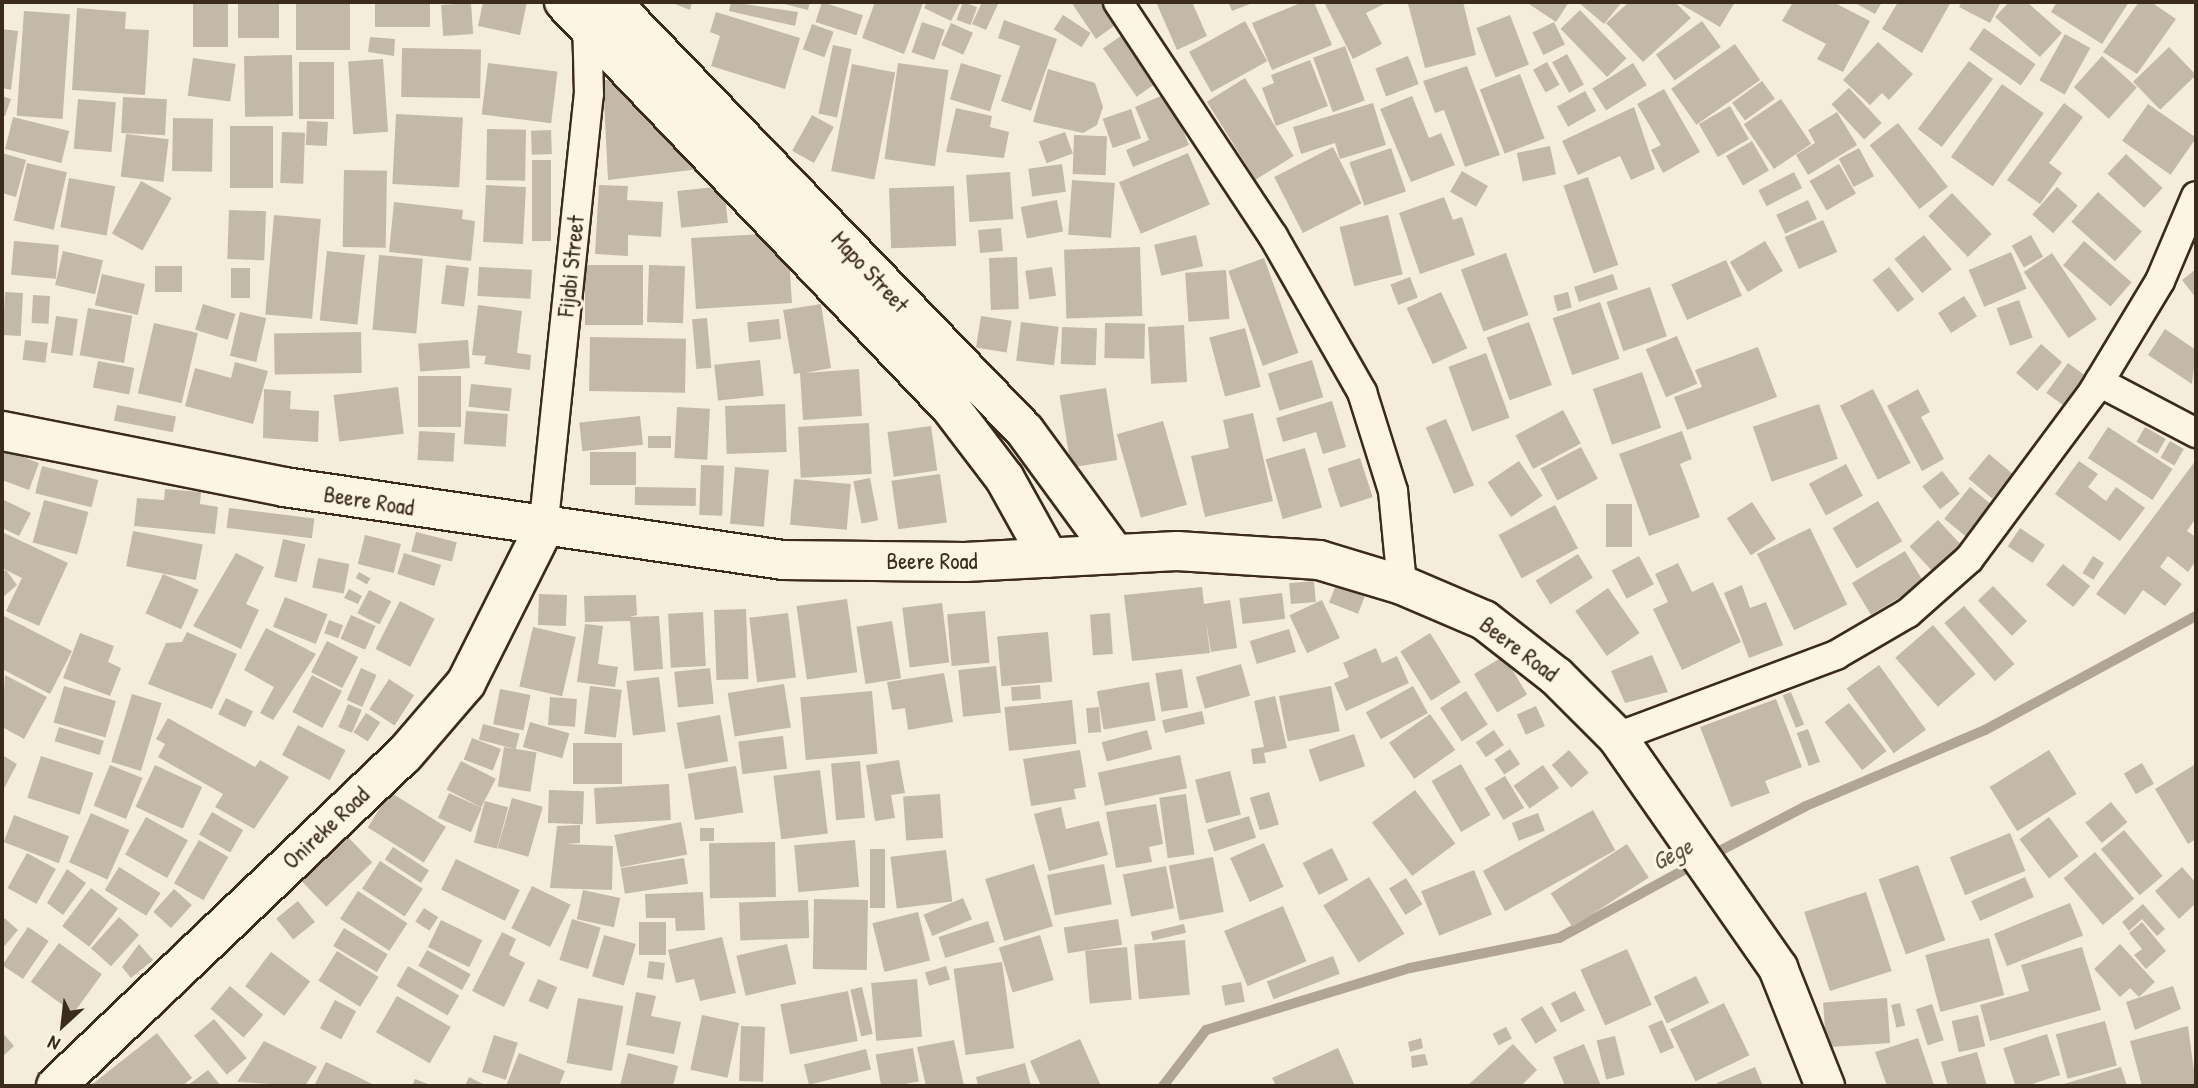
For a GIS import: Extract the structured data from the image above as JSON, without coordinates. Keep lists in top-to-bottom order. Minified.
{"streets":{"main road":["Mapo Street","Beere Road","Onireke Road"],"street":["Fijabi Street"]},"crossings":[["Fijabi Street","Mapo Street"],["Fijabi Street","Beere Road"],["Fijabi Street","Onireke Road"],["Mapo Street","Beere Road"],["Beere Road","Onireke Road"]],"water":["Gege"],"north":"bottom left"}
